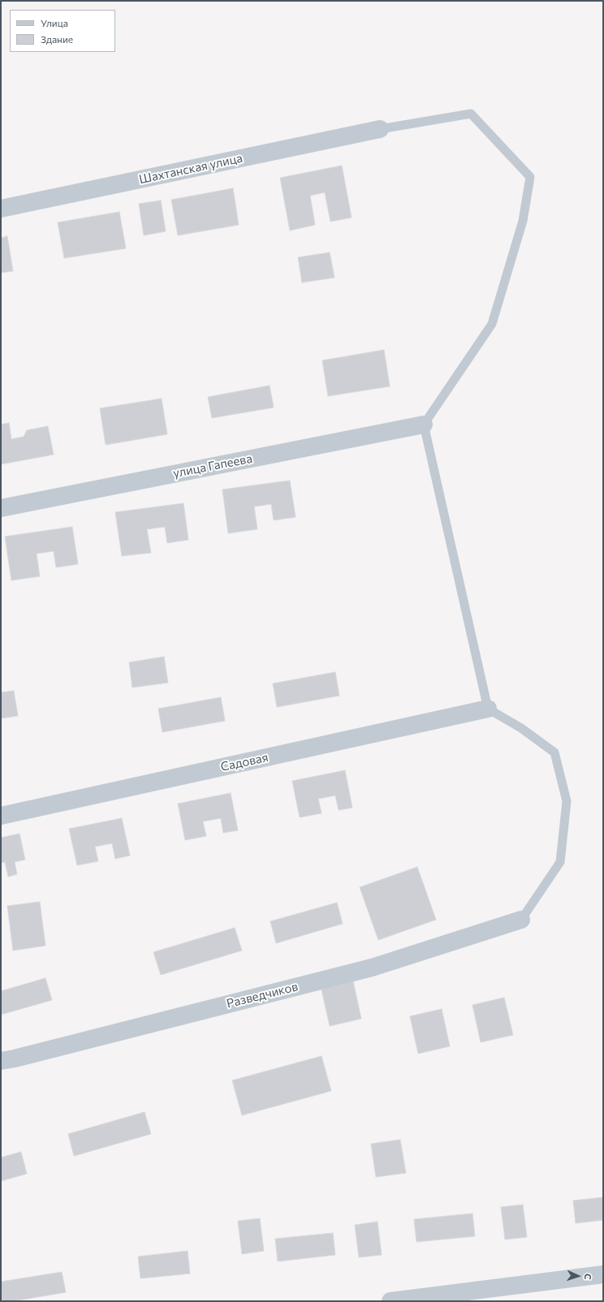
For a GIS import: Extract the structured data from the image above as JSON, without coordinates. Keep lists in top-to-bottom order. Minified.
{"streets":{"street":["Шахтанская улица","улица Гапеева","Садовая","Разведчиков"]},"legend":["Улица","Здание"],"north":"right"}
